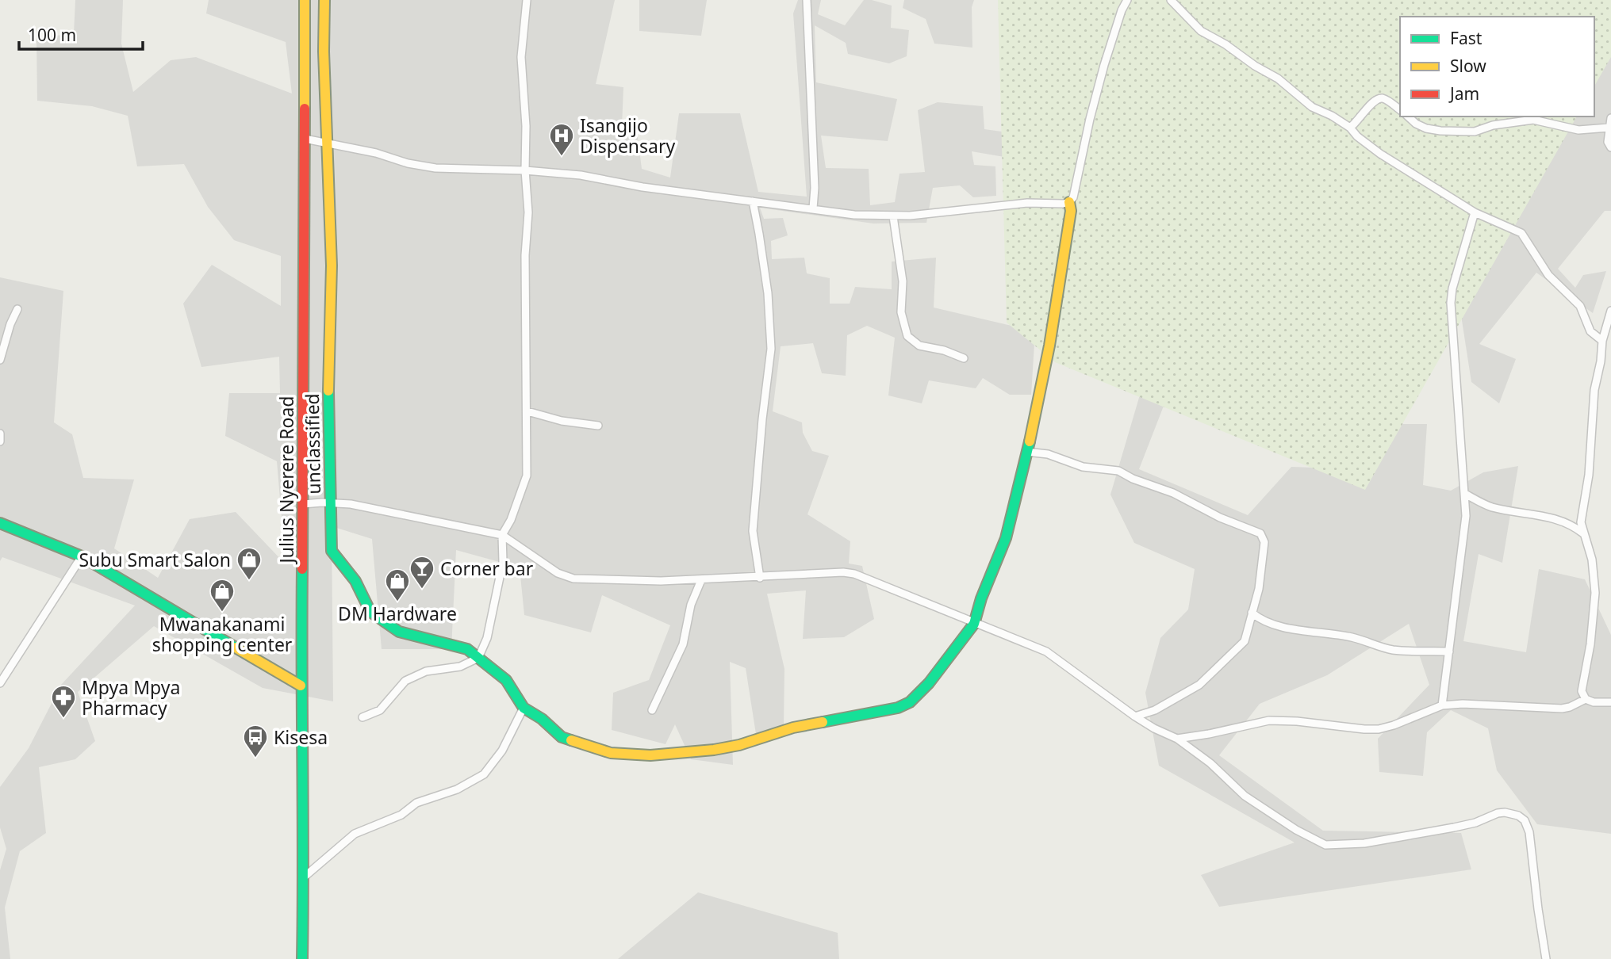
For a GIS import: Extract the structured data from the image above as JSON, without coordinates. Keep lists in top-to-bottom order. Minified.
{"streets":{"main road":["unclassified","Julius Nyerere Road"]},"places":{"hospital":["Isangijo Dispensary"],"shop":["Subu Smart Salon","DM Hardware","Mwanakanami shopping center"],"bar":["Corner bar"],"pharmacy":["Mpya Mpya Pharmacy"],"bus stop":["Kisesa"]},"legend":["Fast","Slow","Jam"],"scale_bar":"100 m"}
